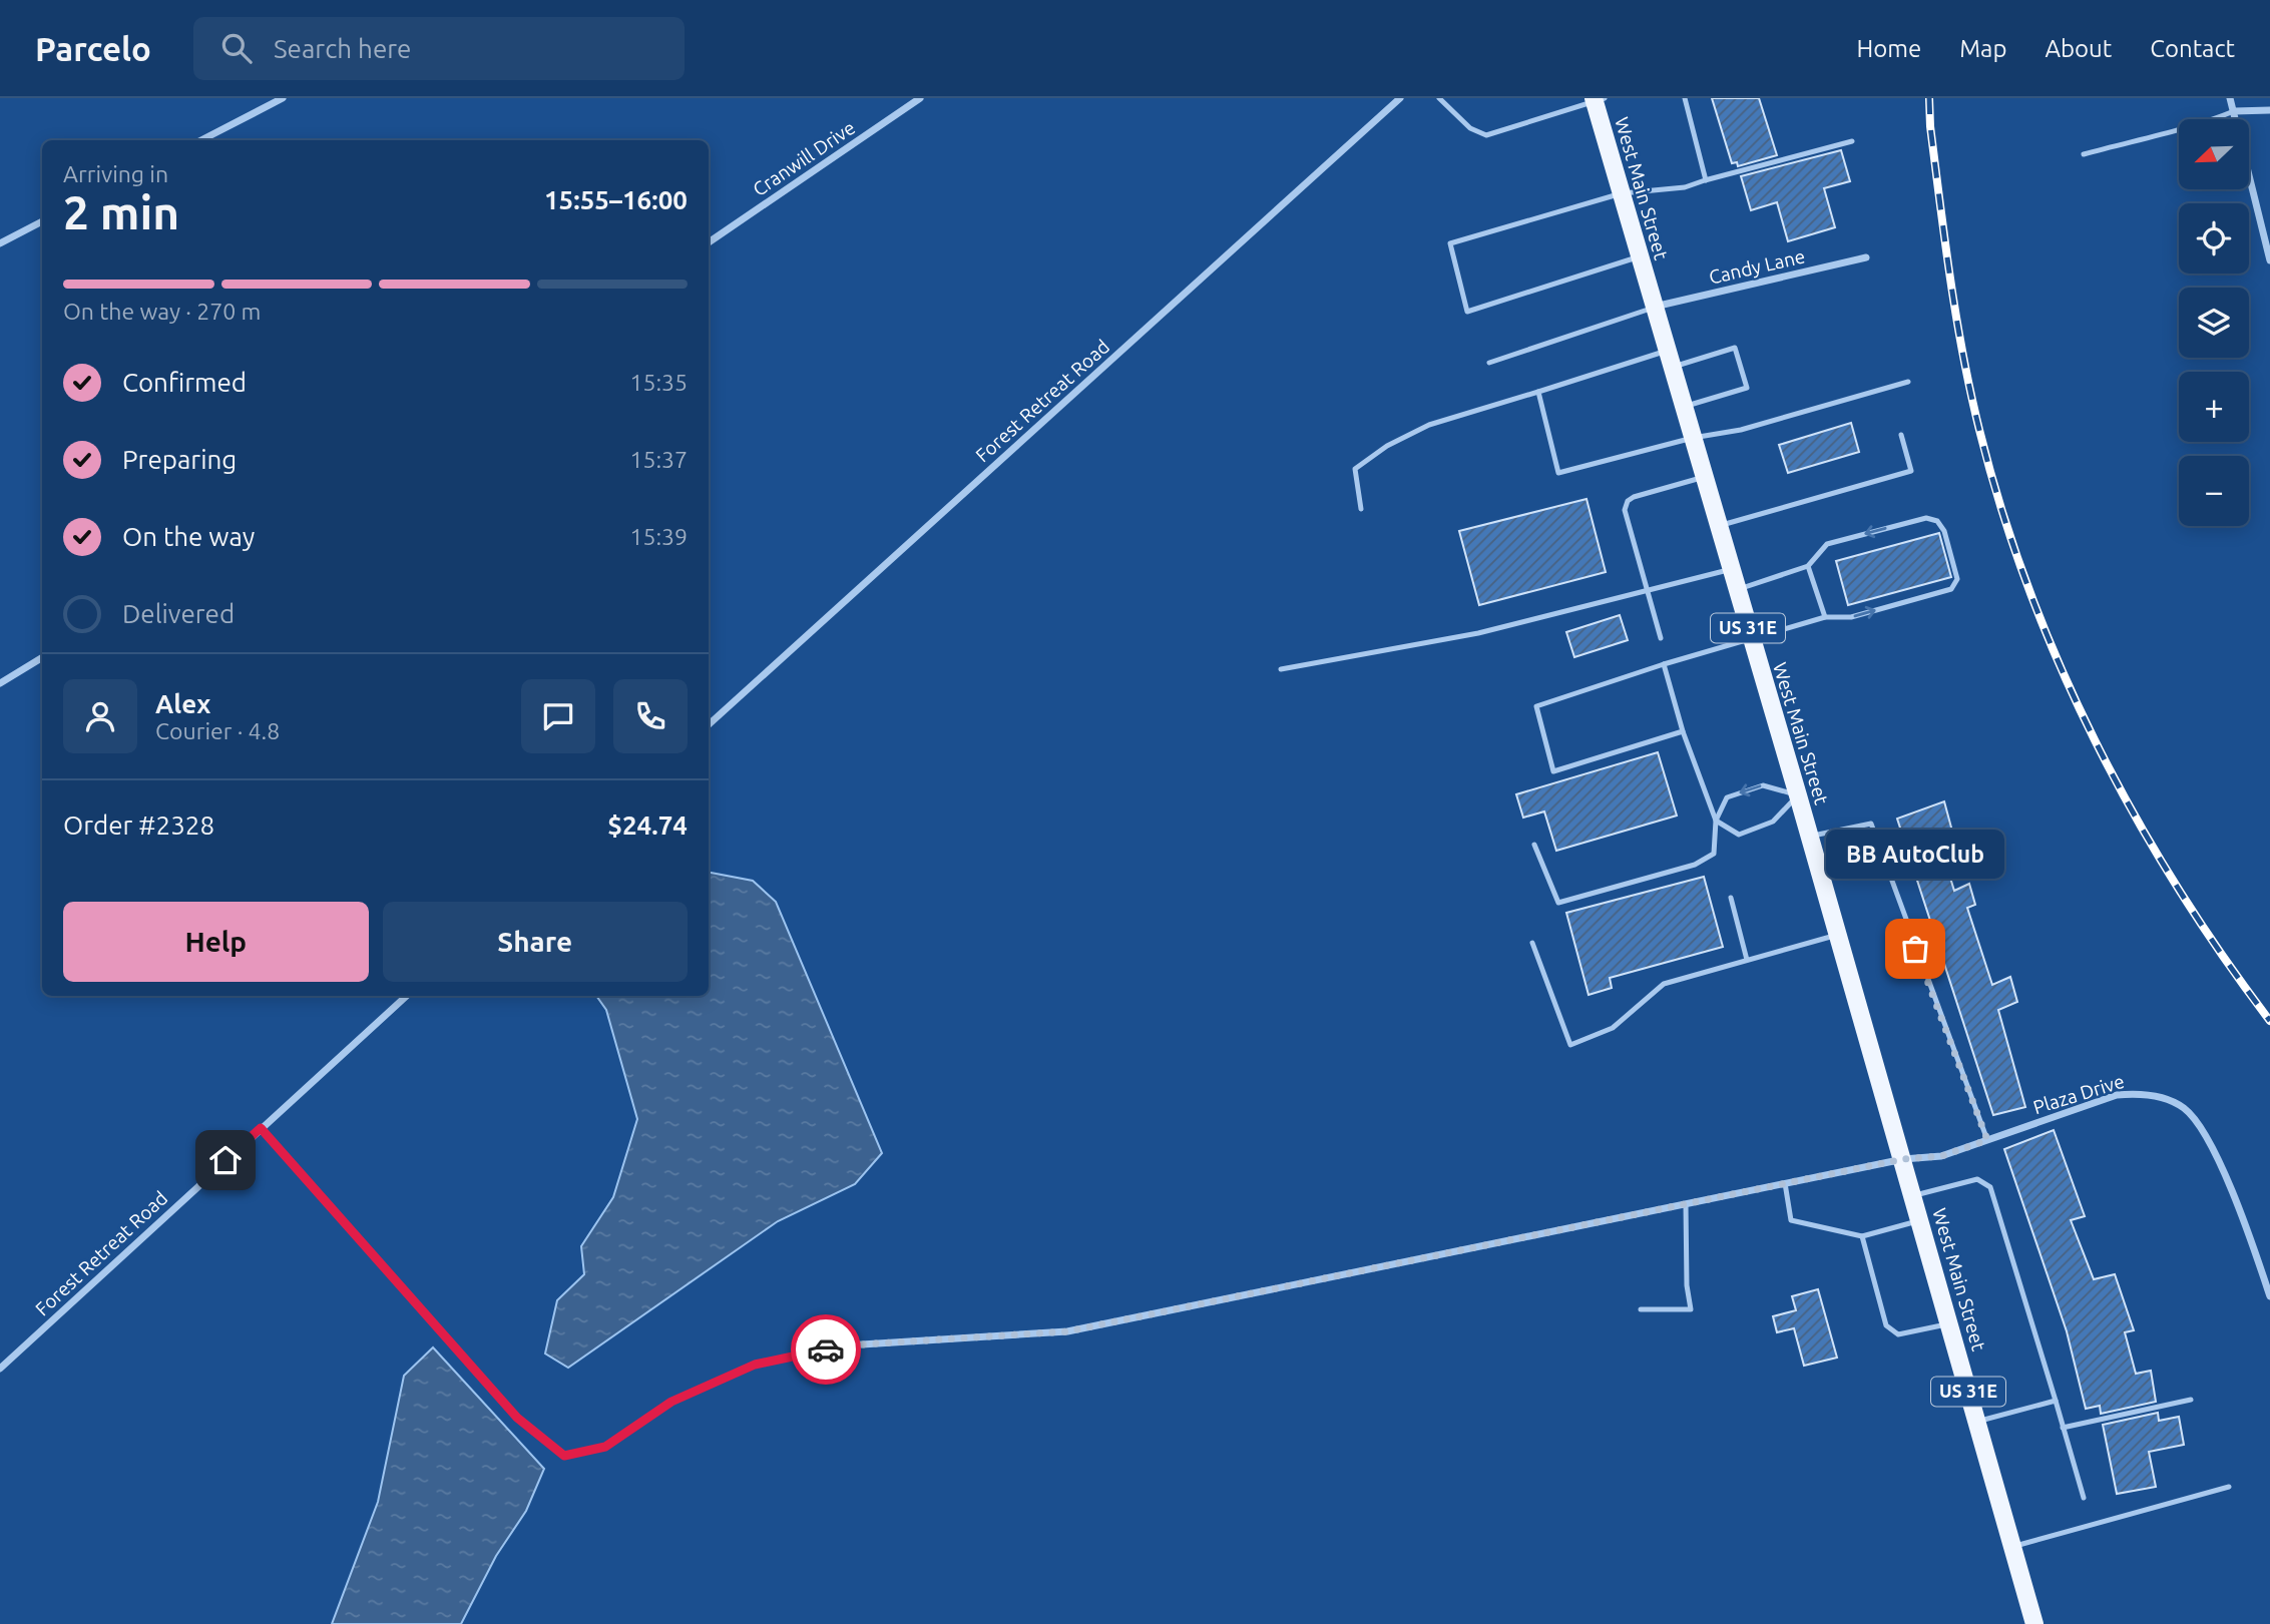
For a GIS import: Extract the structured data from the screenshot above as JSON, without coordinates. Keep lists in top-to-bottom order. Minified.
{"streets":{"main road":["West Main Street","US 31E"],"street":["Cranwill Drive","Candy Lane","Forest Retreat Road","Plaza Drive"]},"crossings":[["West Main Street","Candy Lane"],["West Main Street","Plaza Drive"],["Forest Retreat Road","Plaza Drive"]],"places":["BB AutoClub"],"north":"bottom left","page":{"header":"Parcelo","search":"Search here","nav":["Home","Map","About","Contact"],"map_buttons":["+","−"],"heading":["2 min","Arriving in","15:55–16:00"],"panel":["Alex","Courier · 4.8","Order #2328","$24.74"],"bar":"On the way · 270 m","list":[["Confirmed","15:35"],["Preparing","15:37"],["On the way","15:39"],"Delivered"],"bubble":"BB AutoClub","buttons":["Help","Share"]}}
